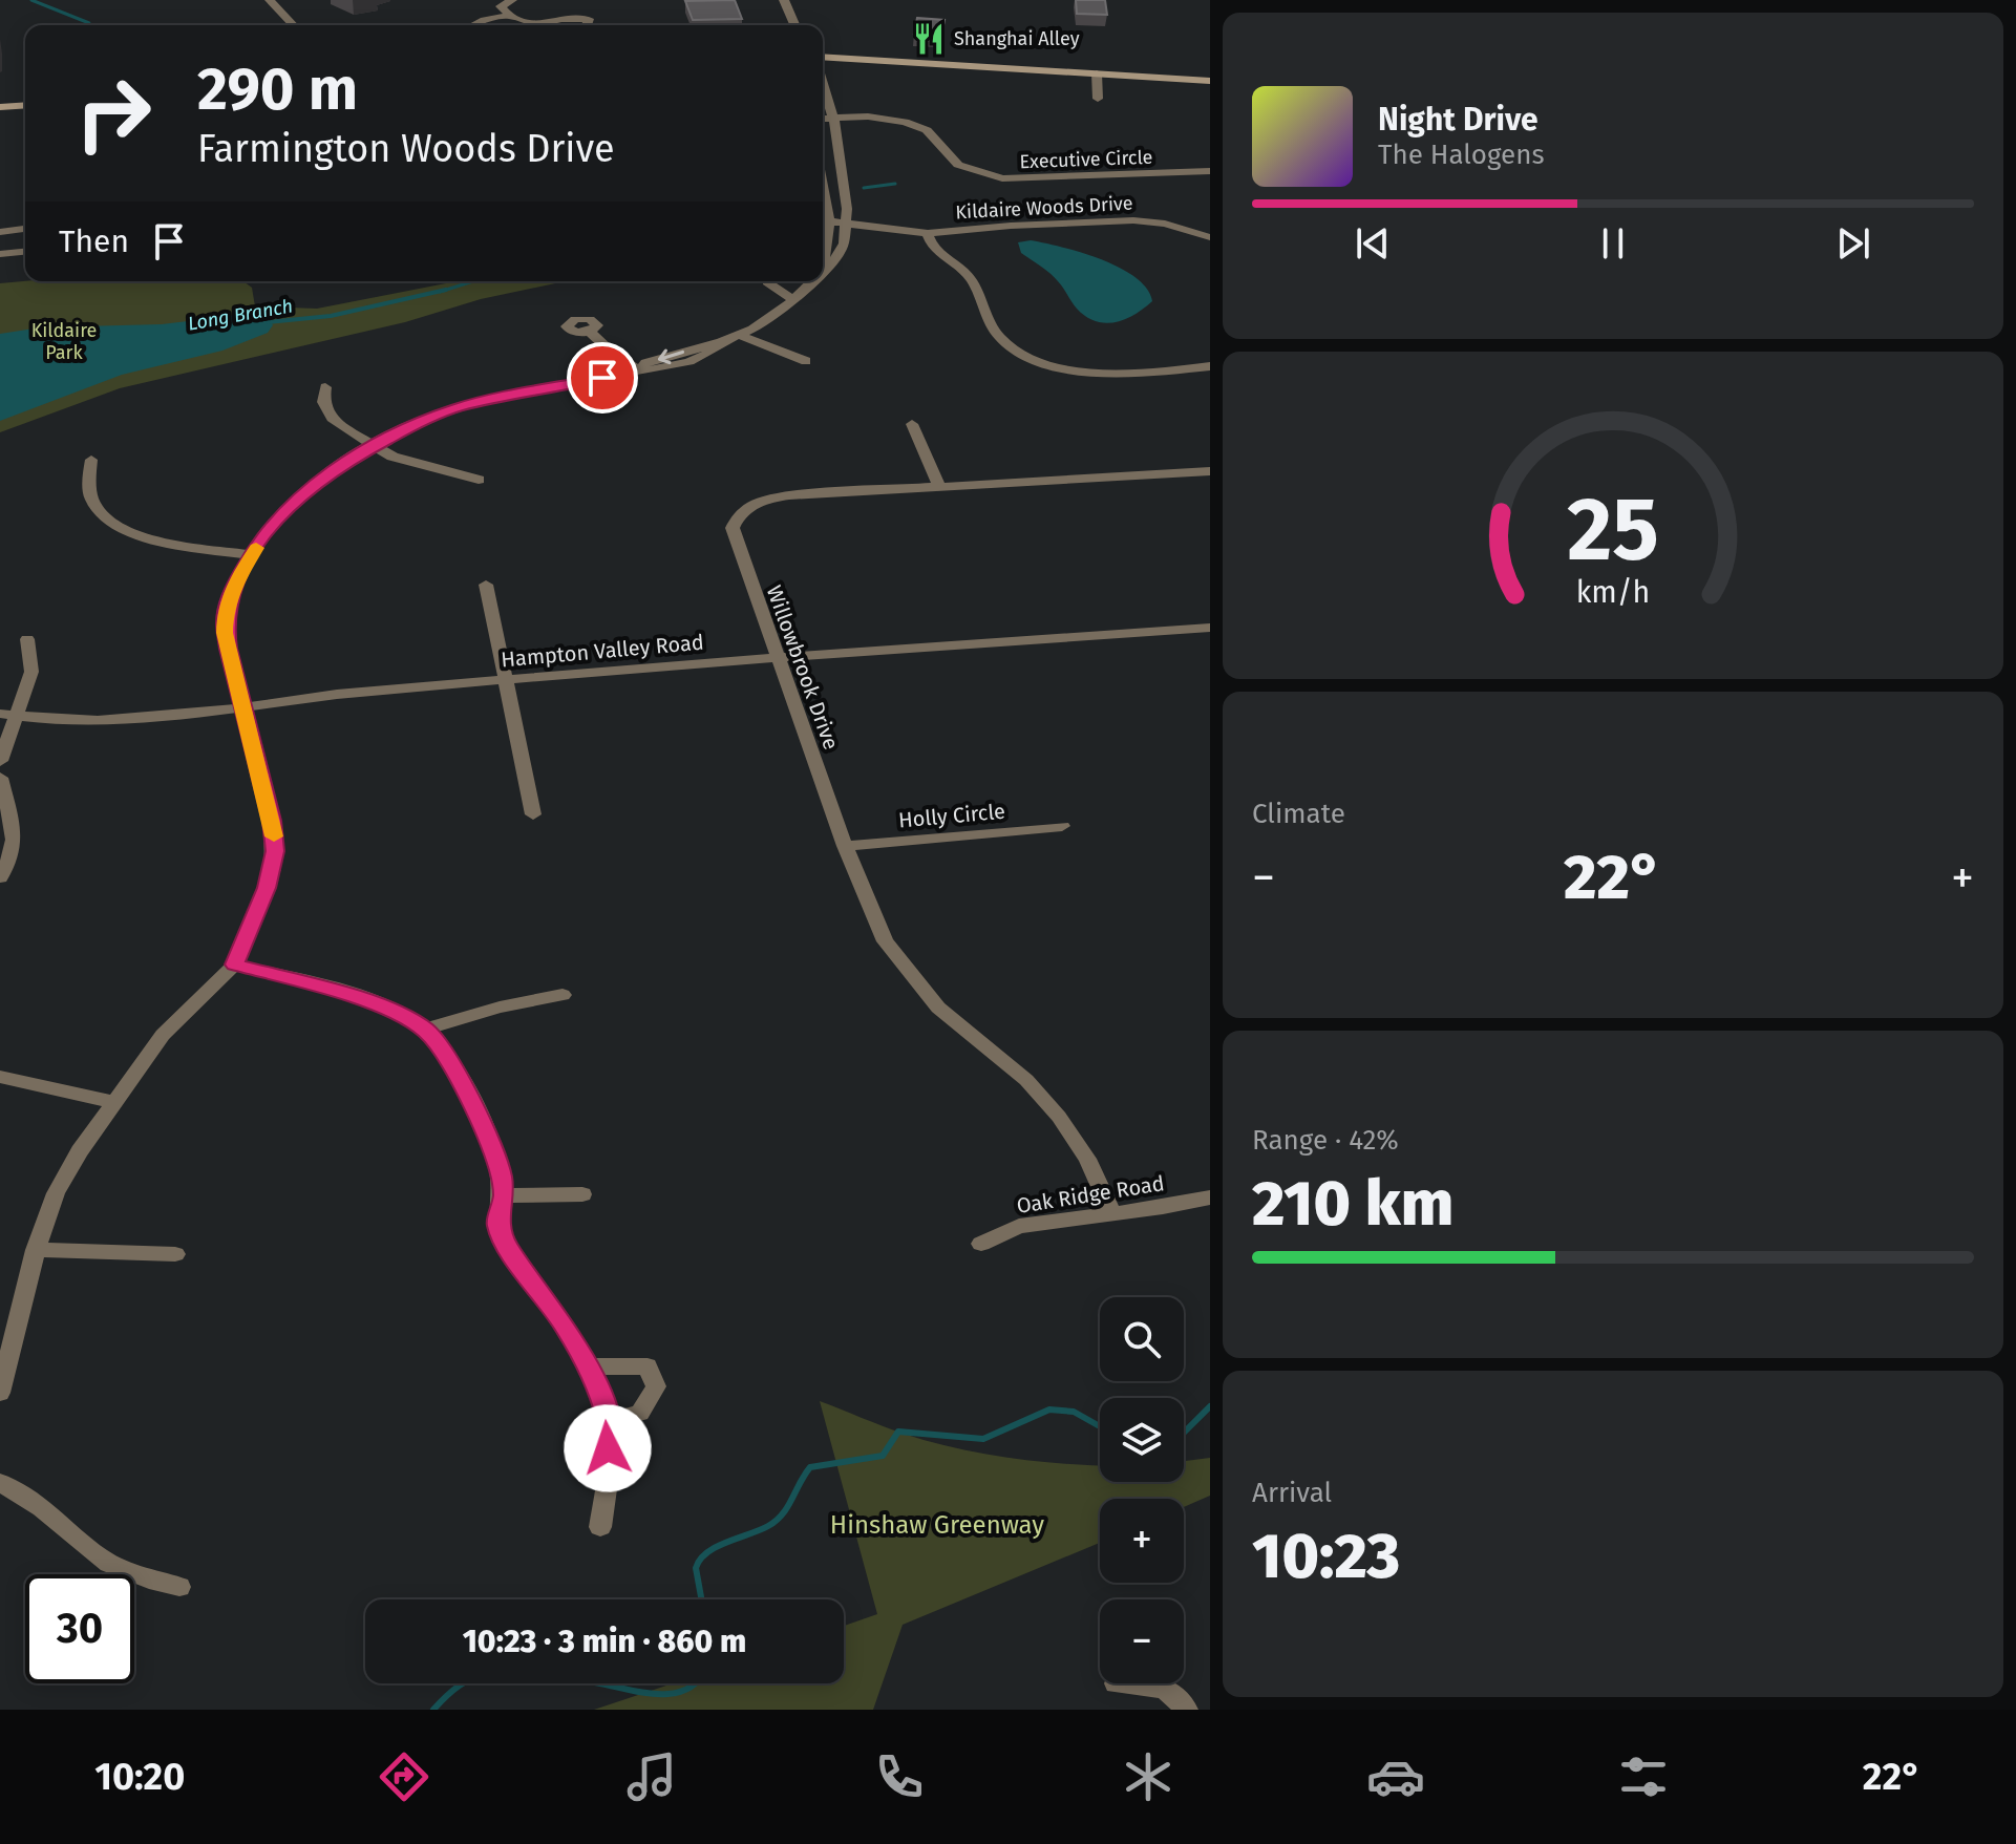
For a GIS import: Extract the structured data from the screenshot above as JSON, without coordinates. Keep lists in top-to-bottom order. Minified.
{"streets":{"street":["Executive Circle","Kildaire Woods Drive","Hampton Valley Road","Willowbrook Drive","Holly Circle","Oak Ridge Road"]},"crossings":[["Hampton Valley Road","Willowbrook Drive"],["Willowbrook Drive","Holly Circle"],["Willowbrook Drive","Oak Ridge Road"]],"water":["Long Branch"],"parks":["Kildaire Park","Hinshaw Greenway"],"places":{"restaurant":["Shanghai Alley"]},"page":{"turn":["290 m","Farmington Woods Drive"],"song":["Night Drive","The Halogens"],"then":"Then","tile":["Climate",["Range · 42%","210 km"],["Arrival","10:23"]],"heat":["−","22°","+"],"map_buttons":["+","−"],"limit":"30","trip":"10:23 · 3 min · 860 m","tabs":["10:20","22°"],"gauge":["25","km/h"]}}
